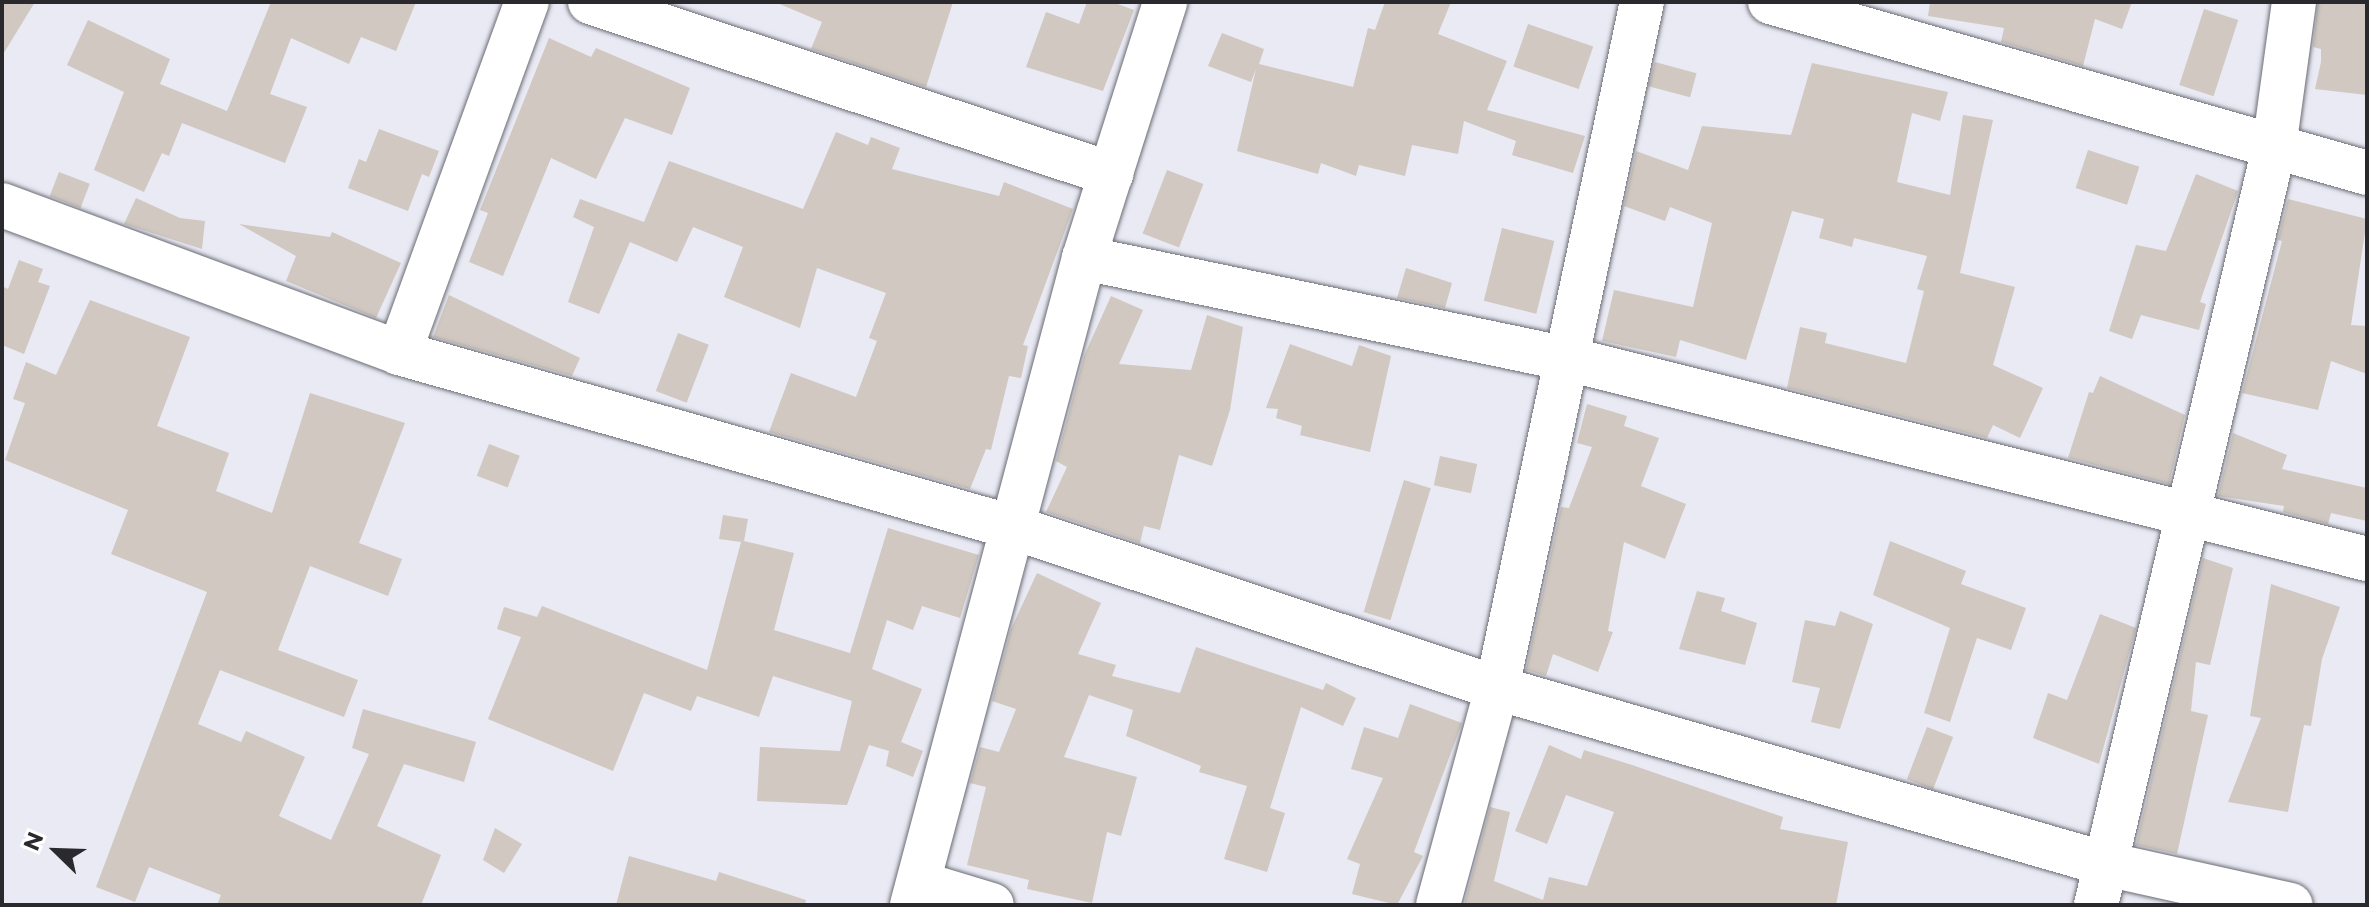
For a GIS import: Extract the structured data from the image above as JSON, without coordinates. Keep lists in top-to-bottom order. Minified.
{"north":"top left"}
